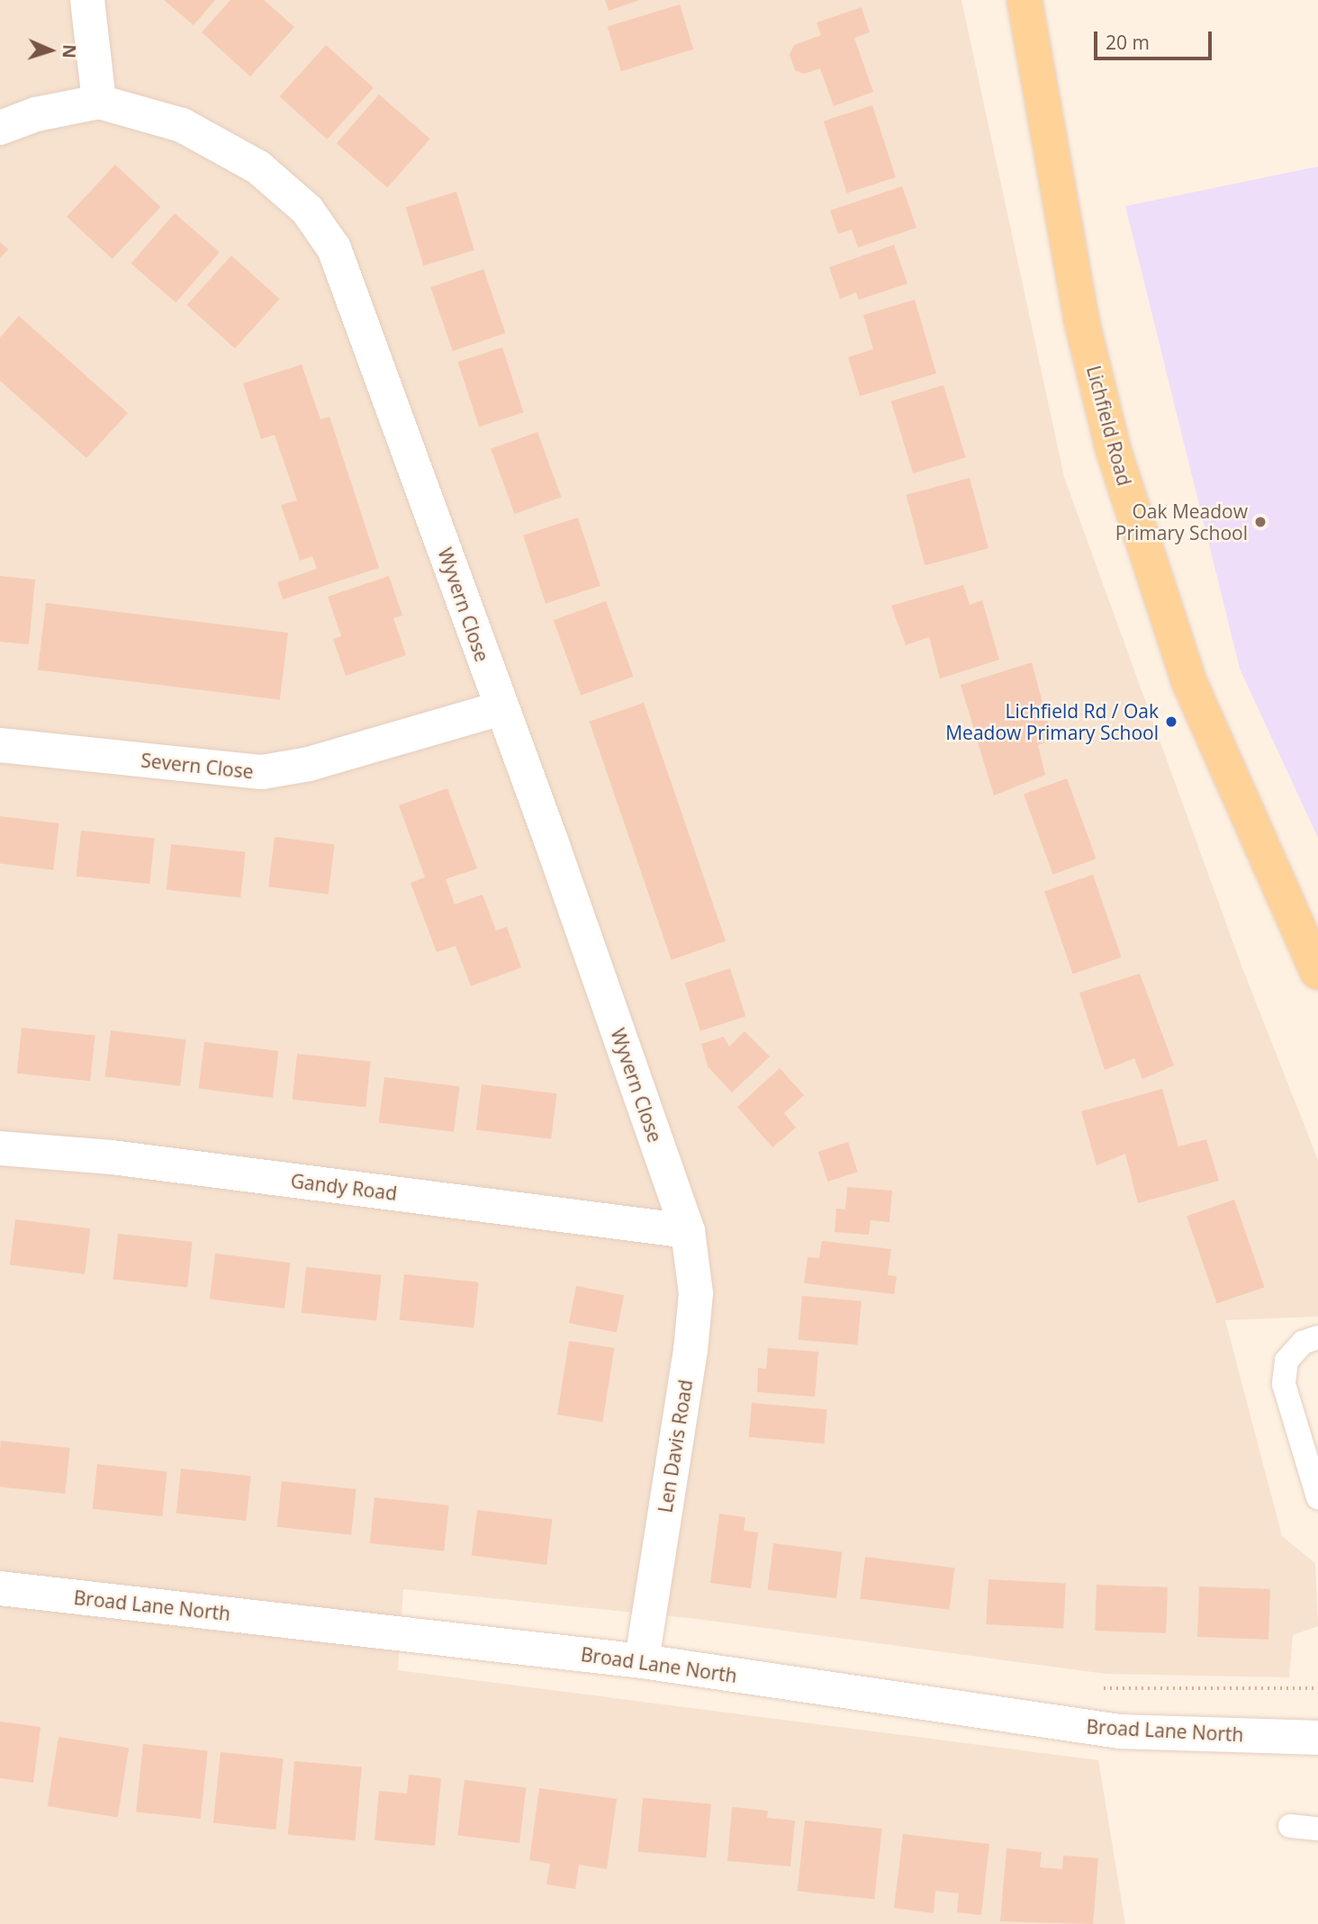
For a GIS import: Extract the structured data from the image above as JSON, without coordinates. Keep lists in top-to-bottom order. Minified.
{"streets":{"main road":["Lichfield Road"],"street":["Wyvern Close","Severn Close","Gandy Road","Len Davis Road","Broad Lane North"]},"crossings":[["Wyvern Close","Severn Close"],["Wyvern Close","Gandy Road"],["Wyvern Close","Len Davis Road"],["Gandy Road","Len Davis Road"],["Len Davis Road","Broad Lane North"]],"places":["Oak Meadow Primary School","Lichfield Rd / Oak Meadow Primary School"],"scale_bar":"20 m","north":"right"}
